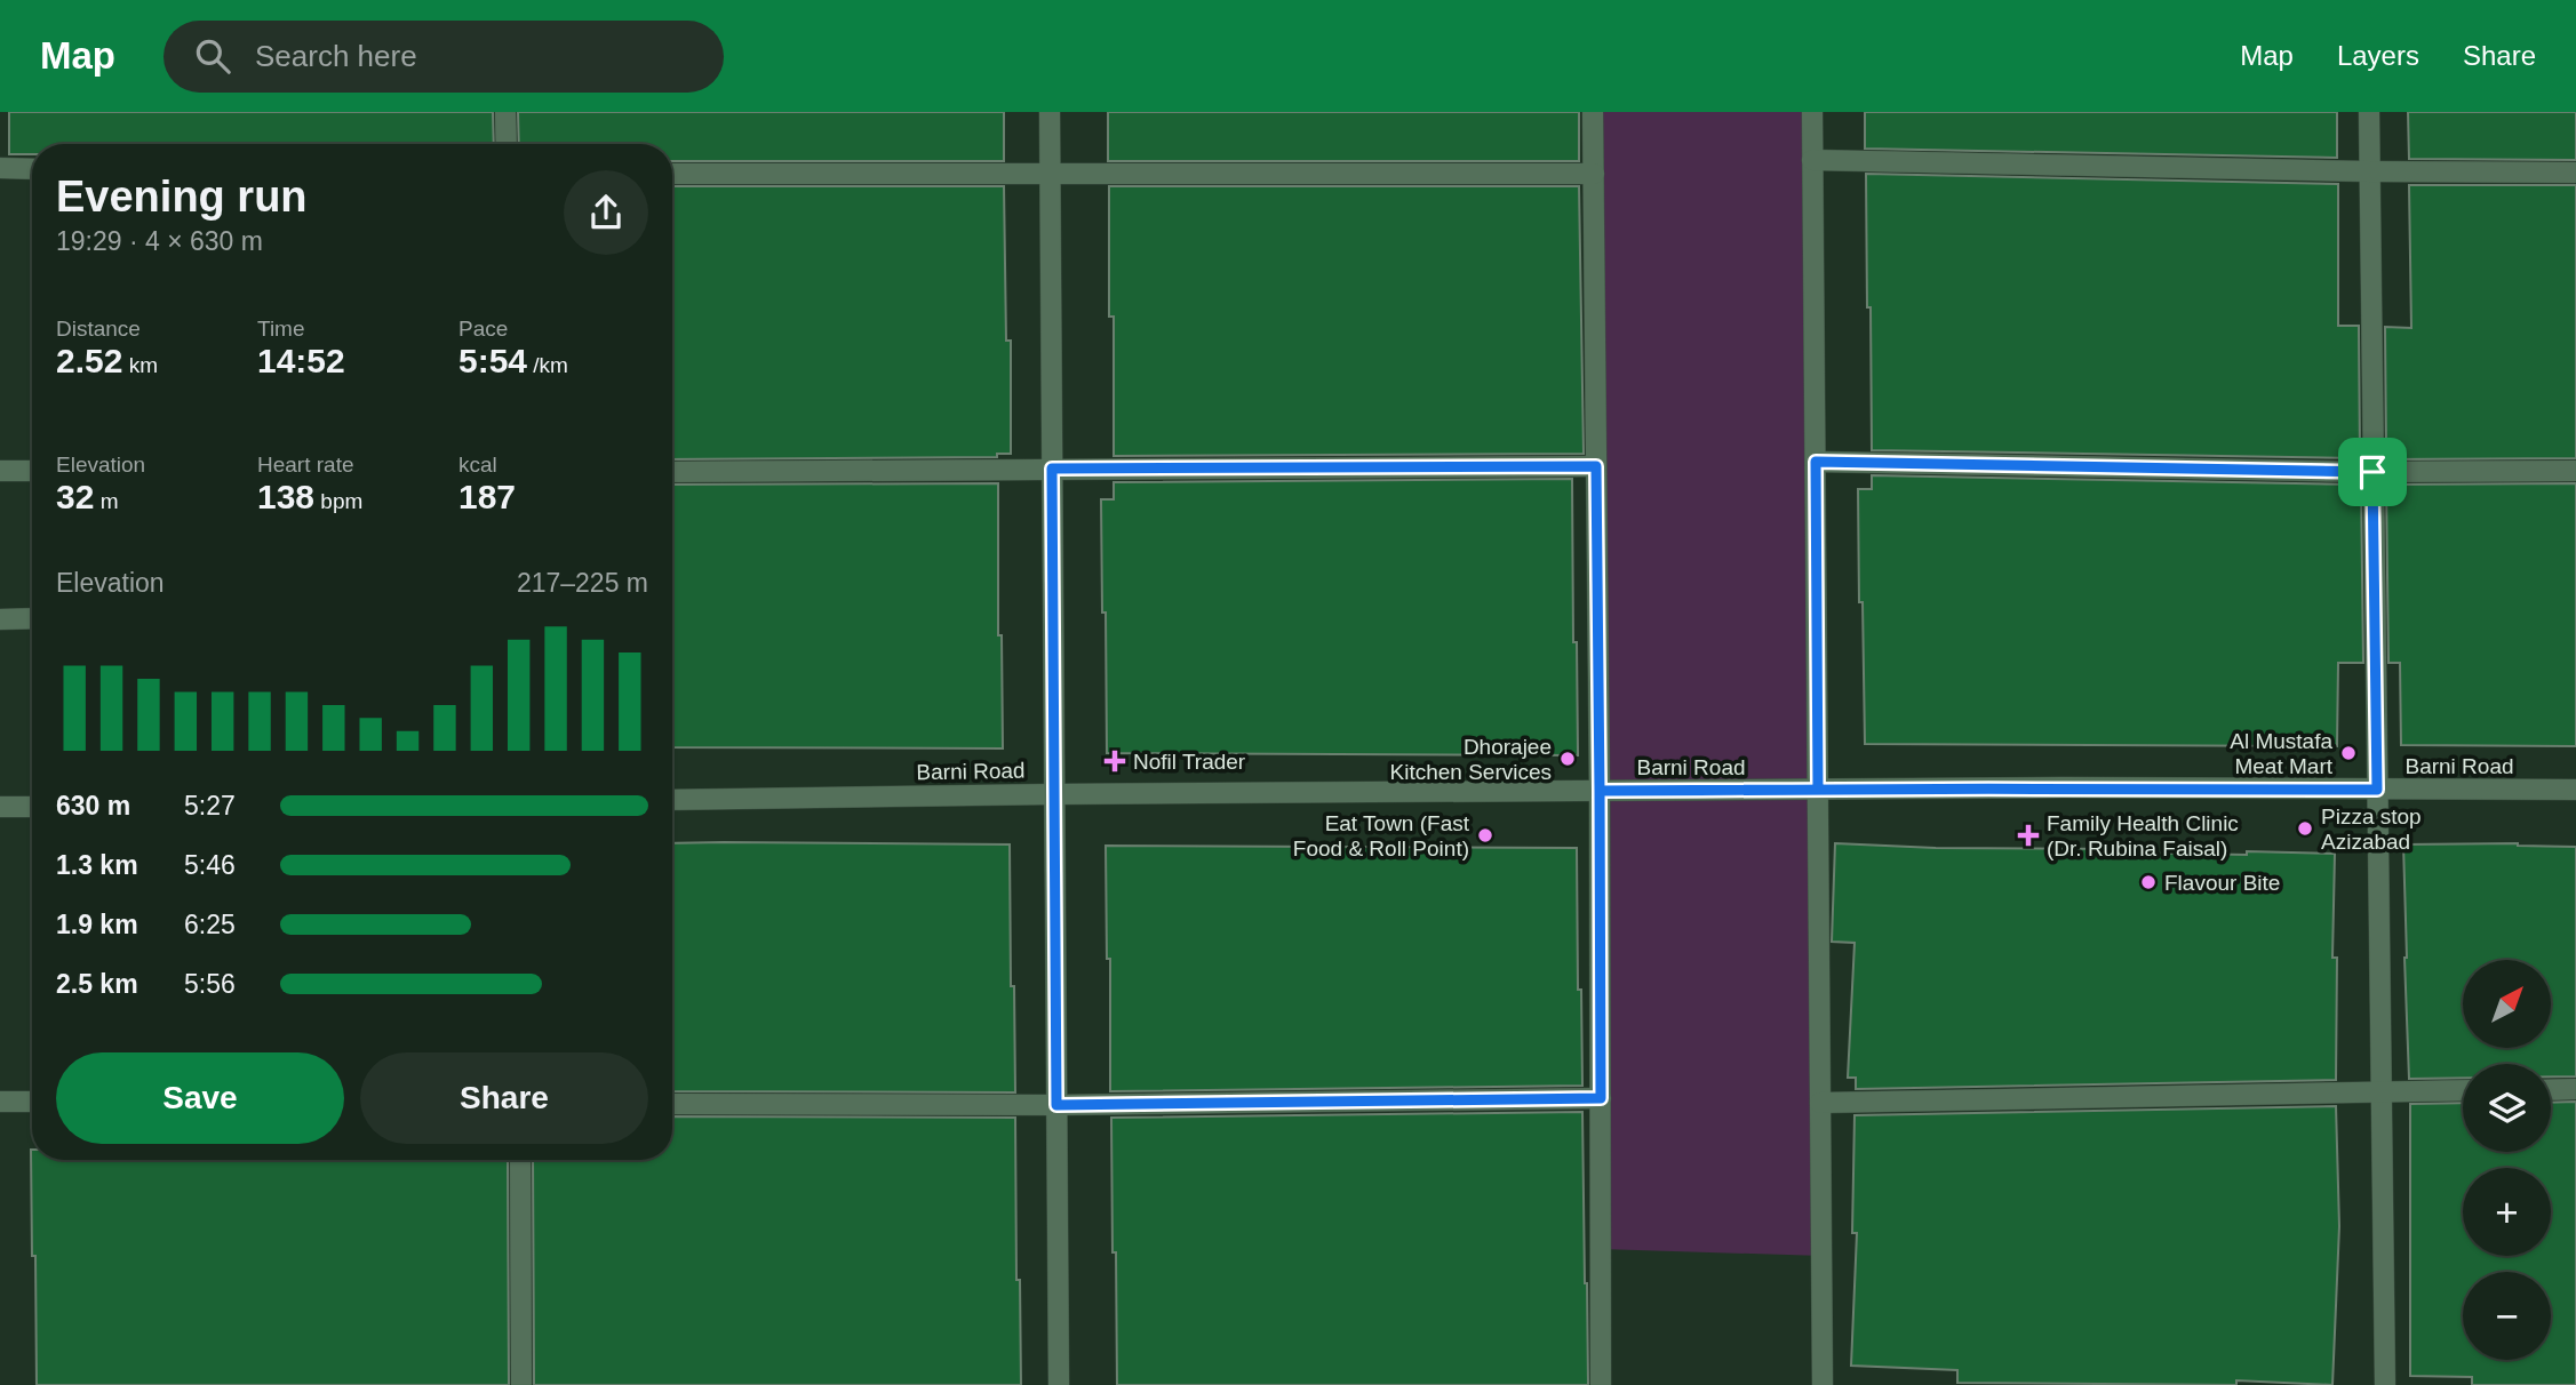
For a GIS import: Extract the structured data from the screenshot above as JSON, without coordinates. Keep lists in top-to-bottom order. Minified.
{"streets":{"street":["Barni Road"]},"places":{"other":["Al Mustafa Meat Mart","Dhorajee Kitchen Services","Pizza stop Azizabad","Eat Town (Fast Food & Roll Point)","Flavour Bite"],"health":["Nofil Trader","Family Health Clinic (Dr. Rubina Faisal)"]},"north":"top right","page":{"header":"Map","search":"Search here","nav":["Map","Layers","Share"],"heading":["Evening run","19:29 · 4 × 630 m"],"stats":[["Distance","2.52 km"],["Time","14:52"],["Pace","5:54 /km"],["Elevation","32 m"],["Heart rate","138 bpm"],["kcal","187"]],"chart":["Elevation","217–225 m"],"list":[{"name":"630 m","note":"5:27"},{"name":"1.3 km","note":"5:46"},{"name":"1.9 km","note":"6:25"},{"name":"2.5 km","note":"5:56"}],"map_buttons":["+","−"],"buttons":["Save","Share"]}}
